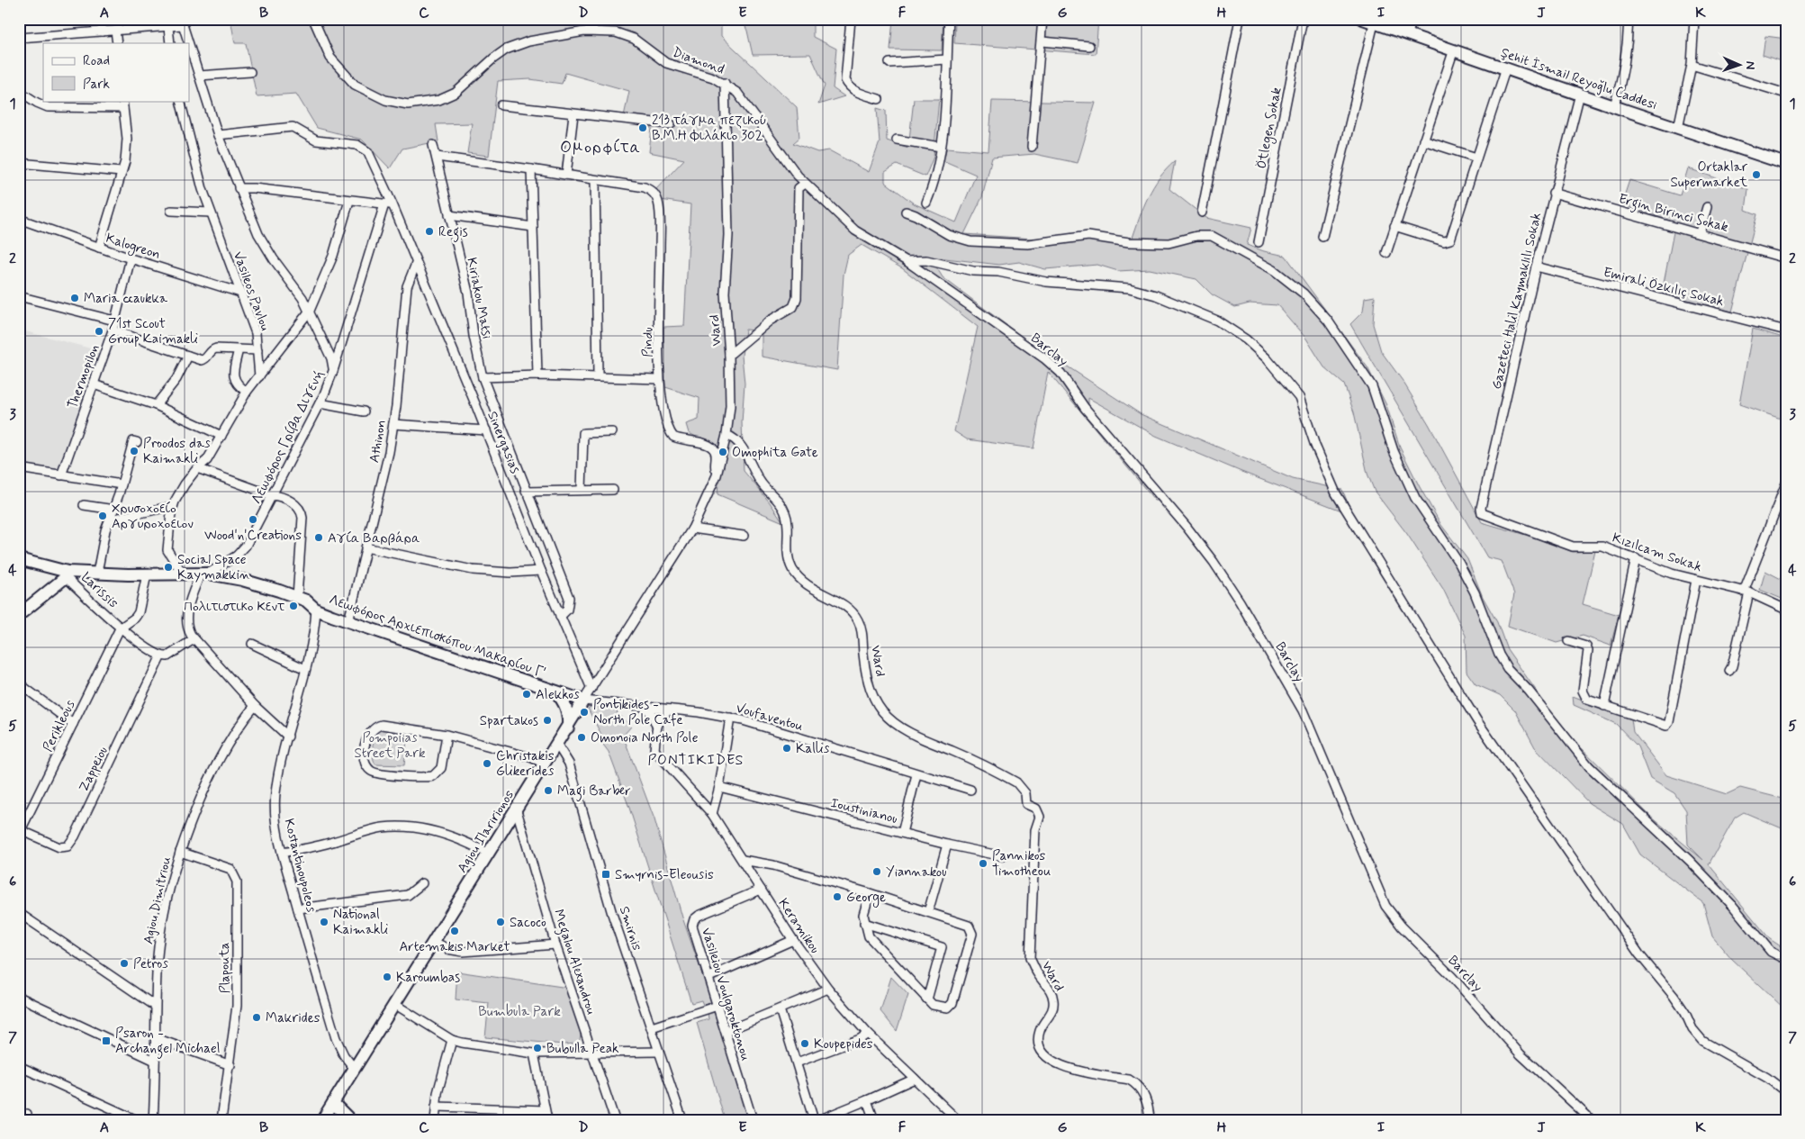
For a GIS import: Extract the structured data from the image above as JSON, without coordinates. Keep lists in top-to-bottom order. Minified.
{"streets":{"street":["Diamond","Şehit İsmail Reyoğlu Caddesi","Ötlegen Sokak","Ergin Birinci Sokak","Kalogreon","Emirali Özkılıç Sokak","Vasileos Pavlou","Kiriakou Matsi","Gazeteci Halil Kaymaklılı Sokak","Ward","Pindu","Barclay","Thermopilon","Λεωφόρος Γρίβα Διγενή","Athinon","Sinergasias","Kızılcam Sokak","Larissis","Λεωφόρος Αρχιεπισκόπου Μακαρίου Γ'","Voufaventou","Perikleous","Zappeiou","Ioustinianou","Agiou Ilaririonos","Kostantinoupoleos","Agiou Dimitriou","Keramikou","Smirnis","Megalou Alexandrou","Plapouta","Vasileiou Voulgaroktonou"]},"crossings":[["Diamond","Ward"],["Diamond","Barclay"],["Şehit İsmail Reyoğlu Caddesi","Gazeteci Halil Kaymaklılı Sokak"],["Ergin Birinci Sokak","Gazeteci Halil Kaymaklılı Sokak"],["Kalogreon","Vasileos Pavlou"],["Kalogreon","Thermopilon"],["Emirali Özkılıç Sokak","Gazeteci Halil Kaymaklılı Sokak"],["Kiriakou Matsi","Sinergasias"],["Gazeteci Halil Kaymaklılı Sokak","Kızılcam Sokak"],["Ward","Agiou Ilaririonos"],["Pindu","Agiou Ilaririonos"],["Λεωφόρος Γρίβα Διγενή","Sinergasias"],["Λεωφόρος Γρίβα Διγενή","Λεωφόρος Αρχιεπισκόπου Μακαρίου Γ'"],["Athinon","Sinergasias"],["Athinon","Λεωφόρος Αρχιεπισκόπου Μακαρίου Γ'"],["Sinergasias","Agiou Ilaririonos"],["Larissis","Λεωφόρος Αρχιεπισκόπου Μακαρίου Γ'"],["Larissis","Perikleous"],["Larissis","Zappeiou"],["Λεωφόρος Αρχιεπισκόπου Μακαρίου Γ'","Voufaventou"],["Λεωφόρος Αρχιεπισκόπου Μακαρίου Γ'","Agiou Ilaririonos"],["Λεωφόρος Αρχιεπισκόπου Μακαρίου Γ'","Kostantinoupoleos"],["Voufaventou","Agiou Ilaririonos"],["Perikleous","Zappeiou"],["Agiou Ilaririonos","Kostantinoupoleos"],["Agiou Ilaririonos","Smirnis"],["Agiou Ilaririonos","Megalou Alexandrou"],["Agiou Dimitriou","Plapouta"],["Keramikou","Vasileiou Voulgaroktonou"]],"districts":["Ομορφίτα","PONTIKIDES"],"parks":["Pompoiias Street Park","Bumbula Park"],"places":{"other":["213 τάγμα πεζικού B.M.H Φιλάκιο 302","Ortaklar Supermarket","Regis","Maria ccaukka","71st Scout Group Kaimakli","Proodos das Kaimakli","Omophita Gate","Χρυσοχοείο Αργυροχοειον","Wood'n'Creations","Αγία Βαρβάρα","Social Space Kaymakkin","Πολιτιστικο Κεντ","Alekkos","Pontikides - North Pole Cafe","Spartakos","Omonoia North Pole","Kallis","Christakis Glikerides","Magi Barber","Pannikos Timotheou","Yiannakou","George","National Kaimakli","Sacoco","Artemakis Market","Petros","Karoumbas","Makrides","Koupepides","Bubulla Peak"],"transit":["Smyrnis-Eleousis","Psaron - Archangel Michael"]},"legend":["Road","Park"],"north":"right","grid":{"columns":["A","B","C","D","E","F","G","H","I","J","K"],"rows":["1","2","3","4","5","6","7"]}}
